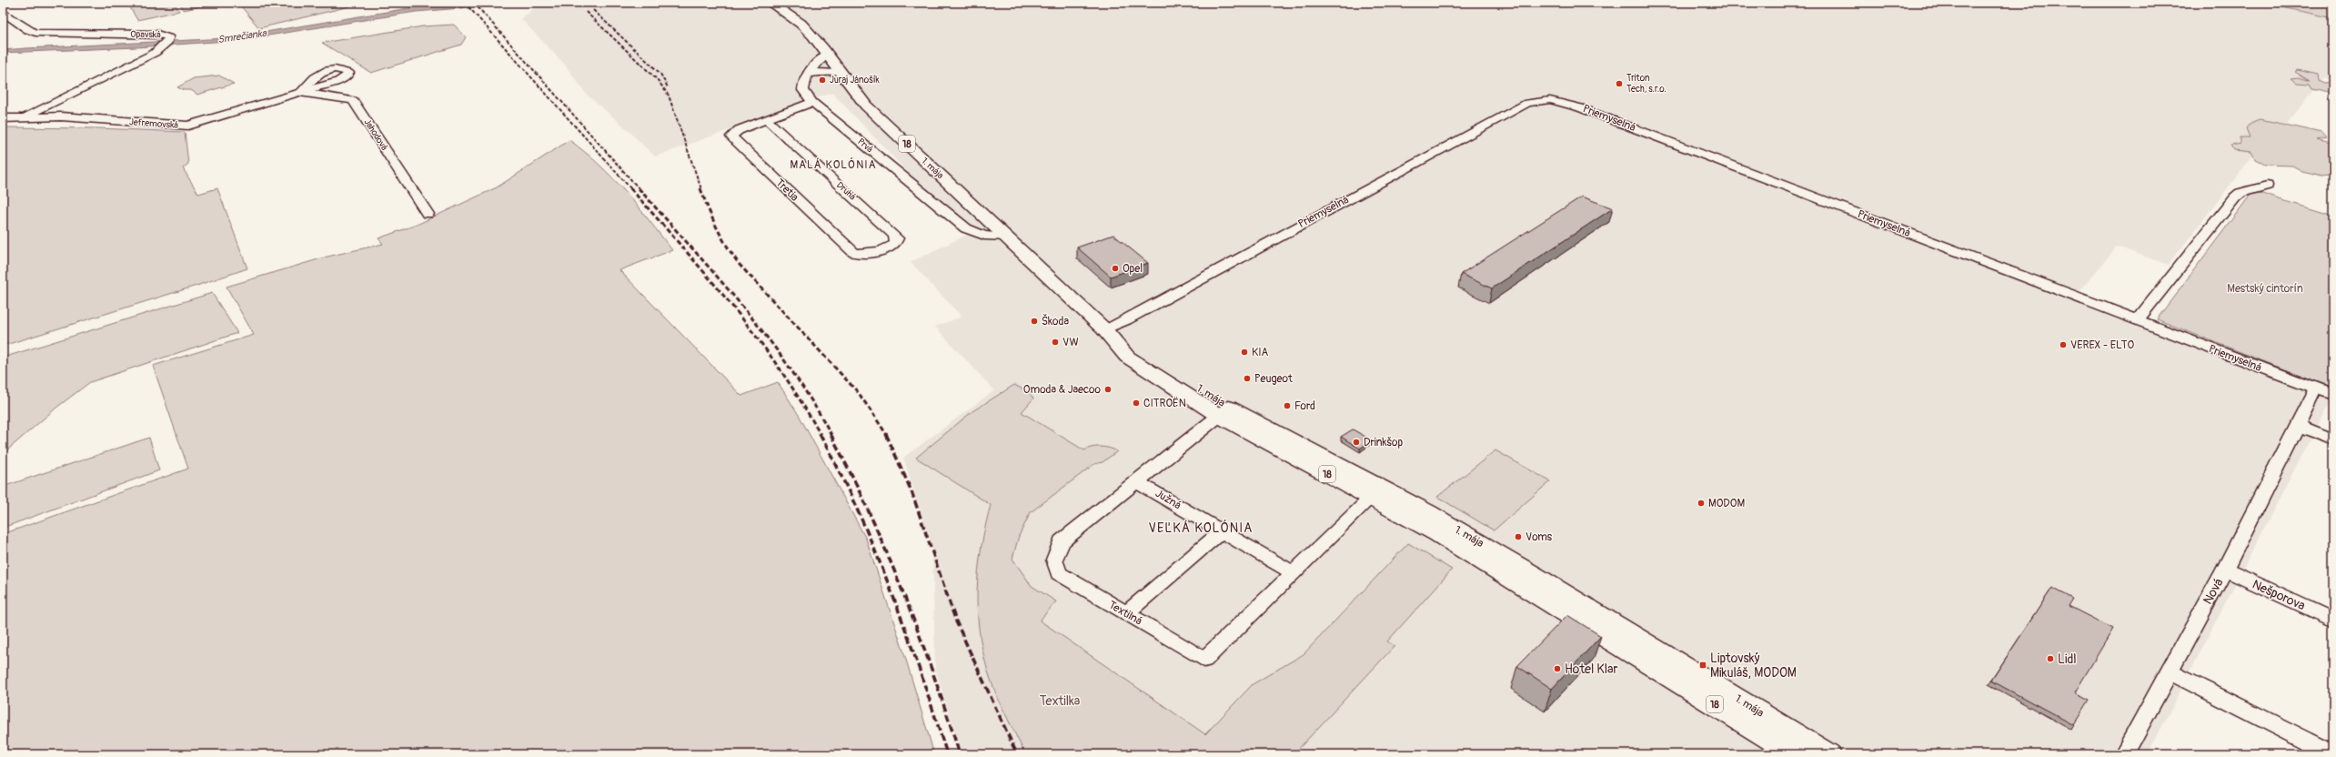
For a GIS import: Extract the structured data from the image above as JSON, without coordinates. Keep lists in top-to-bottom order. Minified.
{"streets":{"main road":["18","1. mája"],"street":["Opavská","Priemyselná","Jefremovská","Jahodová","Prvá","Tretia","Druhá","Južná","Nová","Nešporova","Textilná"]},"crossings":[["Opavská","Jefremovská"],["Priemyselná","1. mája"],["Priemyselná","Nová"],["Jefremovská","Jahodová"],["Prvá","1. mája"],["1. mája","Textilná"],["Tretia","Druhá"],["Južná","Textilná"],["Nová","Nešporova"]],"districts":["MALÁ KOLÓNIA","VEĽKÁ KOLÓNIA"],"water":["Smrečianka"],"parks":["Mestský cintorín","Textilka"],"places":{"other":["Juraj Jánošík","Triton Tech, s.r.o.","Opel","Škoda","VW","VEREX - ELTO","KIA","Peugeot","Omoda & Jaecoo","CITROËN","Ford","Drinkšop","MODOM","Voms","Lidl","Hotel Klar"],"transit":["Liptovský Mikuláš, MODOM"]}}
